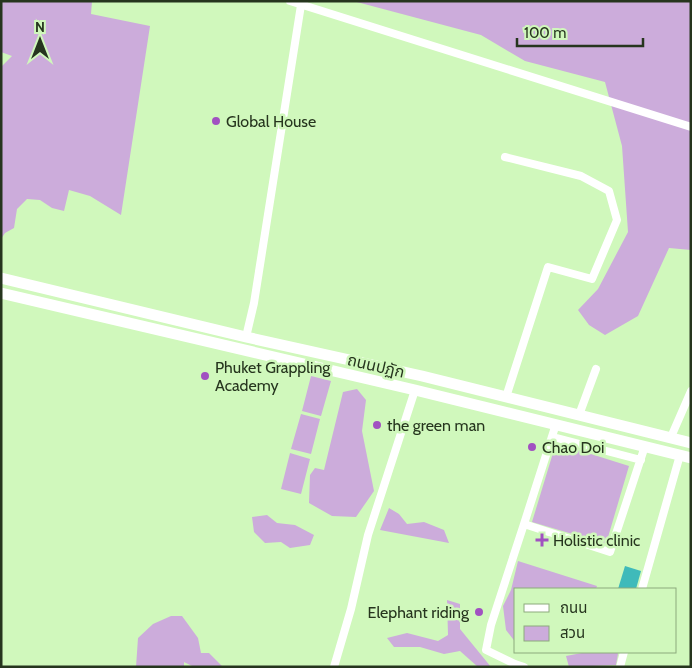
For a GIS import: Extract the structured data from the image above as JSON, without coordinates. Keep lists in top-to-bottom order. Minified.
{"streets":{"main road":["ถนนปฏัก"]},"places":{"other":["Global House","Phuket Grappling Academy","the green man","Chao Doi","Elephant riding"],"health":["Holistic clinic"]},"legend":["ถนน","สวน"],"scale_bar":"100 m","north":"top"}
